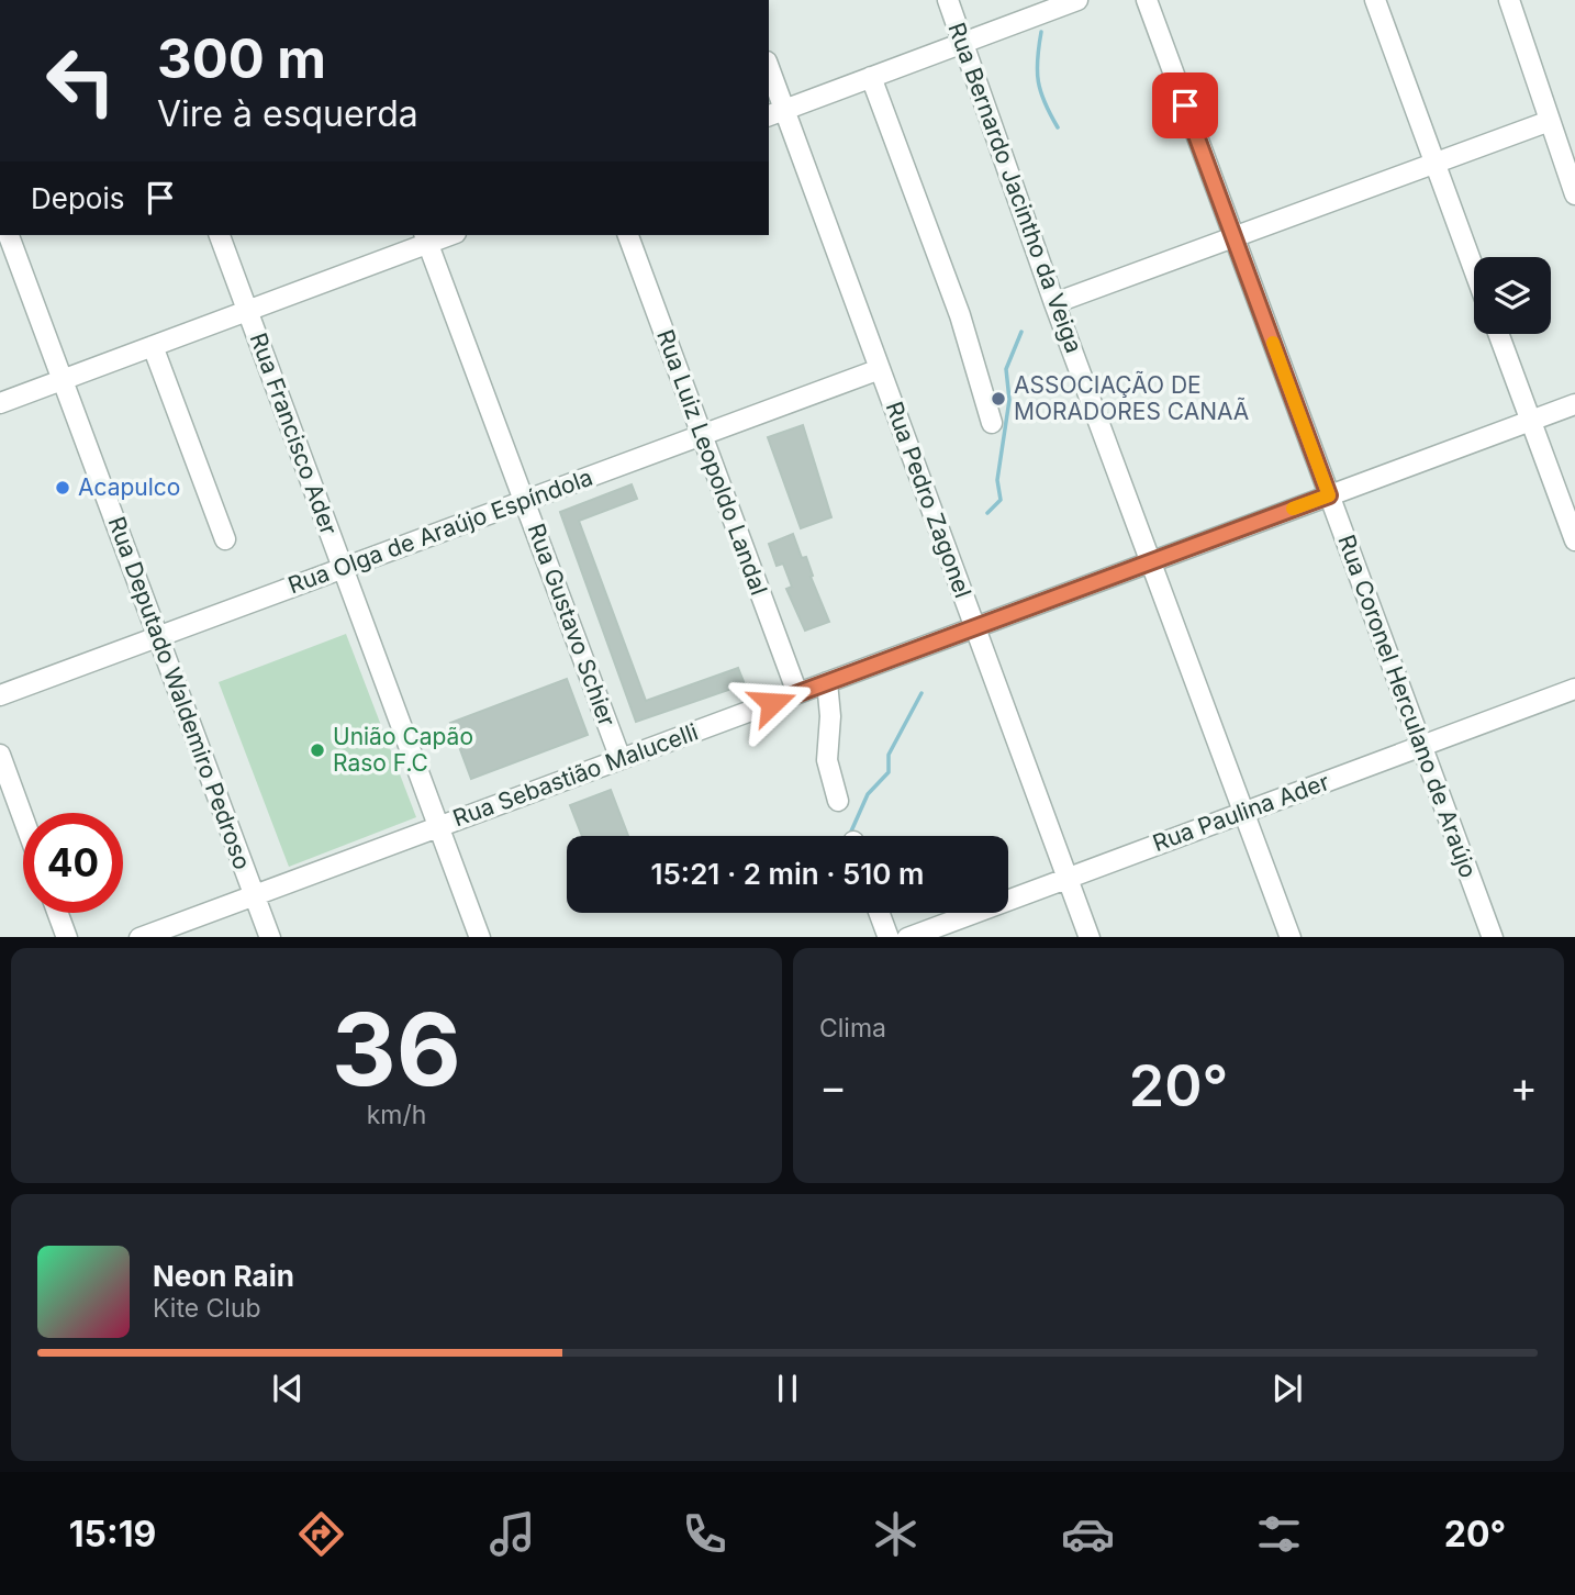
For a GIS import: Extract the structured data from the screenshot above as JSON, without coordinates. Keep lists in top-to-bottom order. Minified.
{"streets":{"street":["Rua Bernardo Jacintho da Veiga","Rua Francisco Ader","Rua Luiz Leopoldo Landal","Rua Pedro Zagonel","Rua Olga de Araújo Espíndola","Rua Gustavo Schier","Rua Deputado Waldemiro Pedroso","Rua Coronel Herculano de Araújo","Rua Sebastião Malucelli","Rua Paulina Ader"]},"crossings":[["Rua Bernardo Jacintho da Veiga","Rua Sebastião Malucelli"],["Rua Bernardo Jacintho da Veiga","Rua Paulina Ader"],["Rua Francisco Ader","Rua Olga de Araújo Espíndola"],["Rua Francisco Ader","Rua Sebastião Malucelli"],["Rua Luiz Leopoldo Landal","Rua Olga de Araújo Espíndola"],["Rua Luiz Leopoldo Landal","Rua Sebastião Malucelli"],["Rua Pedro Zagonel","Rua Olga de Araújo Espíndola"],["Rua Pedro Zagonel","Rua Sebastião Malucelli"],["Rua Pedro Zagonel","Rua Paulina Ader"],["Rua Olga de Araújo Espíndola","Rua Gustavo Schier"],["Rua Olga de Araújo Espíndola","Rua Deputado Waldemiro Pedroso"],["Rua Gustavo Schier","Rua Sebastião Malucelli"],["Rua Deputado Waldemiro Pedroso","Rua Sebastião Malucelli"],["Rua Coronel Herculano de Araújo","Rua Sebastião Malucelli"],["Rua Coronel Herculano de Araújo","Rua Paulina Ader"]],"places":["ASSOCIAÇÃO DE MORADORES CANAÃ","Acapulco","União Capão Raso F.C"],"page":{"turn":["300 m","Vire à esquerda"],"then":"Depois","limit":"40","trip":"15:21 · 2 min · 510 m","tile":[["36","km/h"],"Clima"],"heat":["−","20°","+"],"song":["Neon Rain","Kite Club"],"tabs":["15:19","20°"]}}
